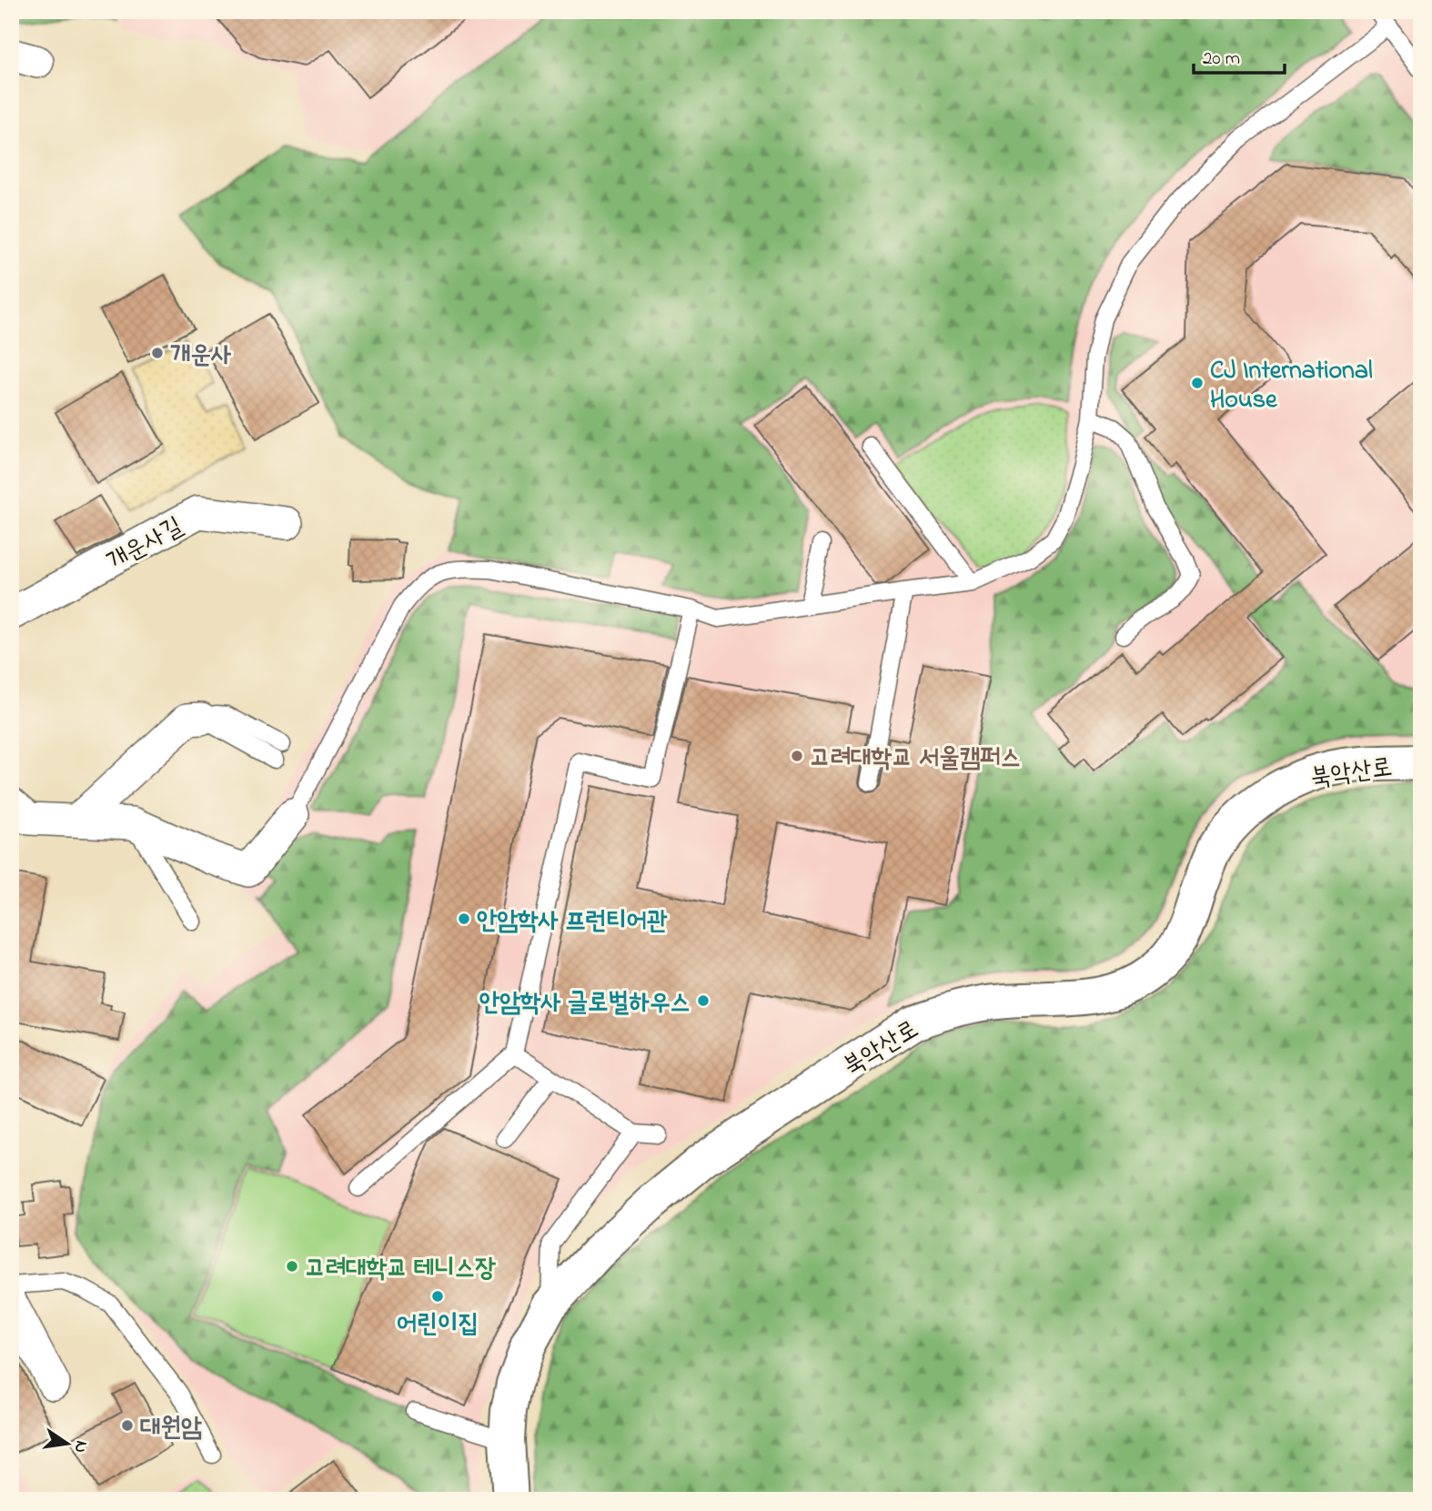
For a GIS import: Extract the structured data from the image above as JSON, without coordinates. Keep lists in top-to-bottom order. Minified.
{"streets":{"street":["개운사길","북악산로"]},"places":["개운사","CJ International House","고려대학교 서울캠퍼스","안암학사 프런티어관","안암학사 글로벌하우스","고려대학교 테니스장","어린이집","대원암"],"scale_bar":"20 m","north":"right"}
